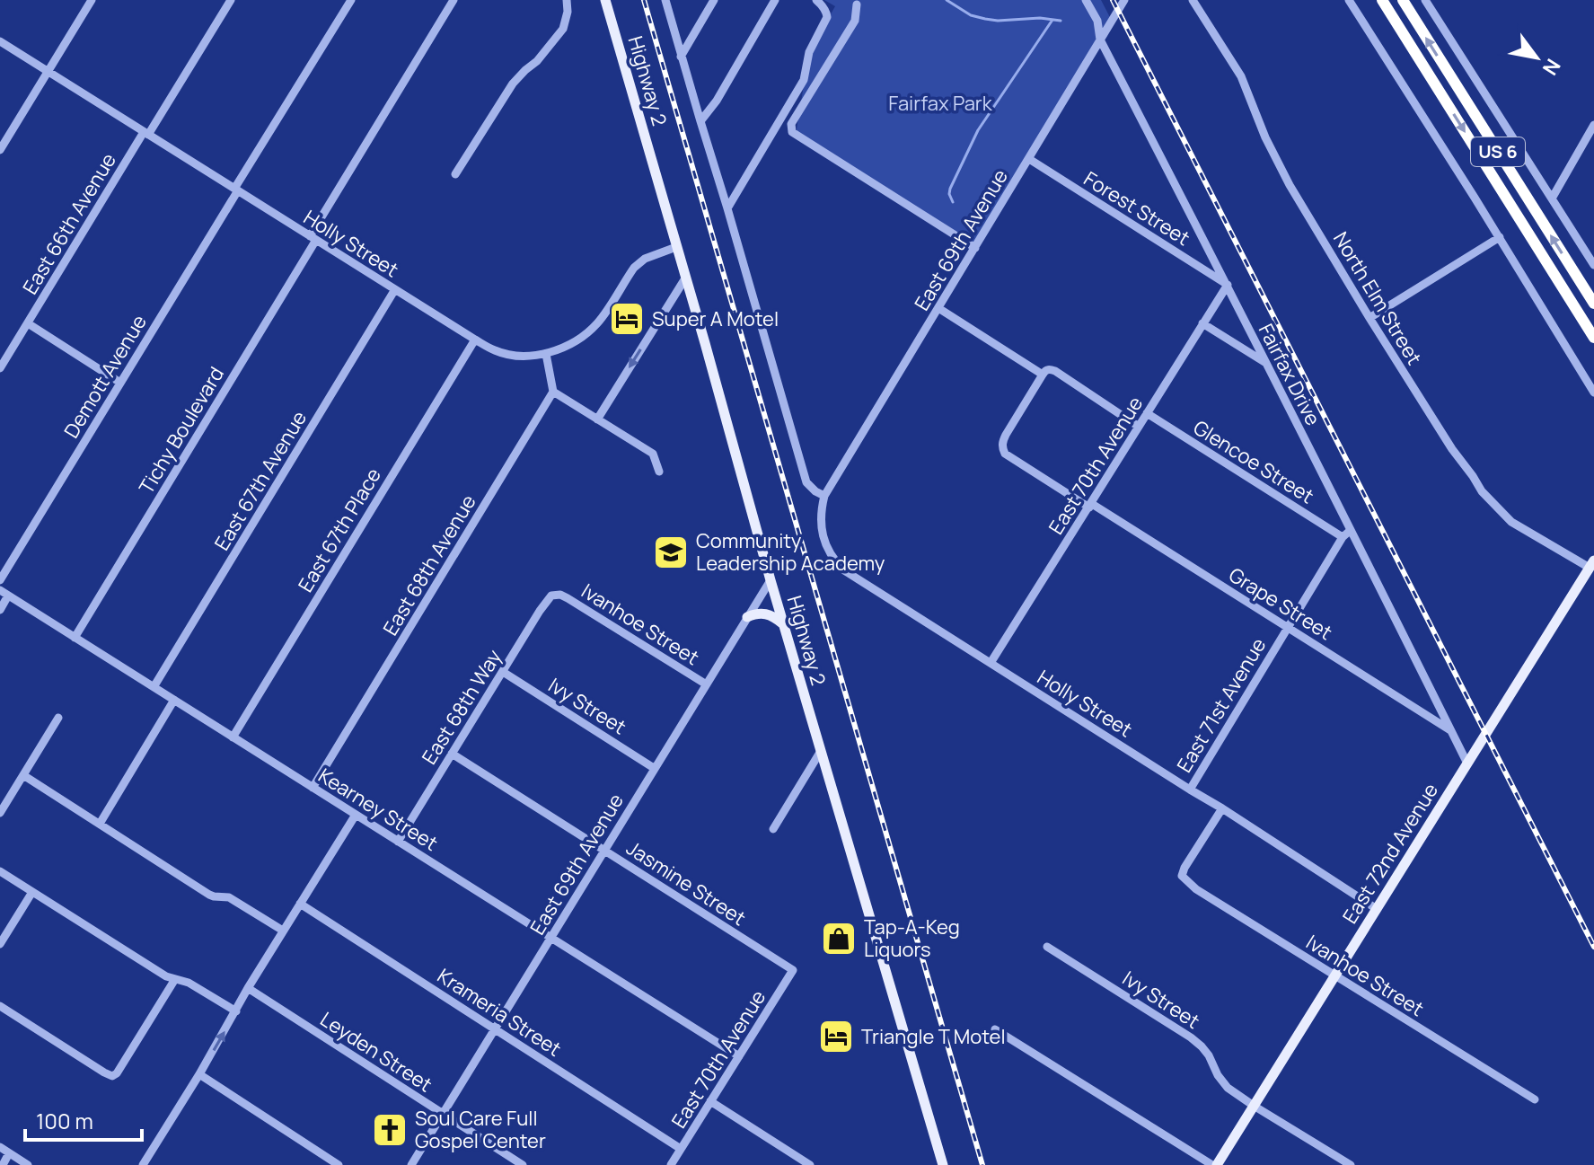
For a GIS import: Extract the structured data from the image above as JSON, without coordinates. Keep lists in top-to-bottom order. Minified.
{"streets":{"highway":["US 6"],"main road":["Highway 2","East 72nd Avenue"],"street":["Forest Street","East 66th Avenue","East 69th Avenue","Holly Street","North Elm Street","Fairfax Drive","Demott Avenue","Tichy Boulevard","Glencoe Street","East 70th Avenue","East 67th Avenue","East 67th Place","East 68th Avenue","Grape Street","Ivanhoe Street","East 71st Avenue","Ivy Street","East 68th Way","Kearney Street","Jasmine Street","Krameria Street","Leyden Street"]},"crossings":[["Highway 2","East 69th Avenue"],["Highway 2","Holly Street"],["Forest Street","East 69th Avenue"],["Forest Street","Fairfax Drive"],["Forest Street","East 70th Avenue"],["East 66th Avenue","Holly Street"],["East 69th Avenue","Holly Street"],["East 69th Avenue","Fairfax Drive"],["East 69th Avenue","Ivanhoe Street"],["East 69th Avenue","Ivy Street"],["East 69th Avenue","Kearney Street"],["East 69th Avenue","Jasmine Street"],["East 69th Avenue","Krameria Street"],["East 69th Avenue","Leyden Street"],["Holly Street","Demott Avenue"],["Holly Street","Tichy Boulevard"],["Holly Street","East 70th Avenue"],["Holly Street","East 67th Avenue"],["Holly Street","East 67th Place"],["Holly Street","Ivanhoe Street"],["Holly Street","East 71st Avenue"],["Holly Street","East 72nd Avenue"],["North Elm Street","East 72nd Avenue"],["Fairfax Drive","East 70th Avenue"],["Fairfax Drive","Grape Street"],["Fairfax Drive","East 71st Avenue"],["Fairfax Drive","East 72nd Avenue"],["Tichy Boulevard","Kearney Street"],["Glencoe Street","East 70th Avenue"],["Glencoe Street","East 71st Avenue"],["East 70th Avenue","Grape Street"],["East 70th Avenue","Kearney Street"],["East 70th Avenue","Jasmine Street"],["East 70th Avenue","Krameria Street"],["East 67th Avenue","Kearney Street"],["East 67th Place","Kearney Street"],["East 68th Avenue","Kearney Street"],["Grape Street","East 71st Avenue"],["Ivanhoe Street","East 68th Way"],["Ivanhoe Street","East 72nd Avenue"],["Ivy Street","East 68th Way"],["Ivy Street","East 72nd Avenue"],["East 68th Way","Kearney Street"],["East 68th Way","Jasmine Street"]],"parks":["Fairfax Park"],"places":{"hotel":["Super A Motel","Triangle T Motel"],"school or university":["Community Leadership Academy"],"shop":["Tap-A-Keg Liquors"],"church":["Soul Care Full Gospel Center"]},"scale_bar":"100 m","north":"bottom right"}
